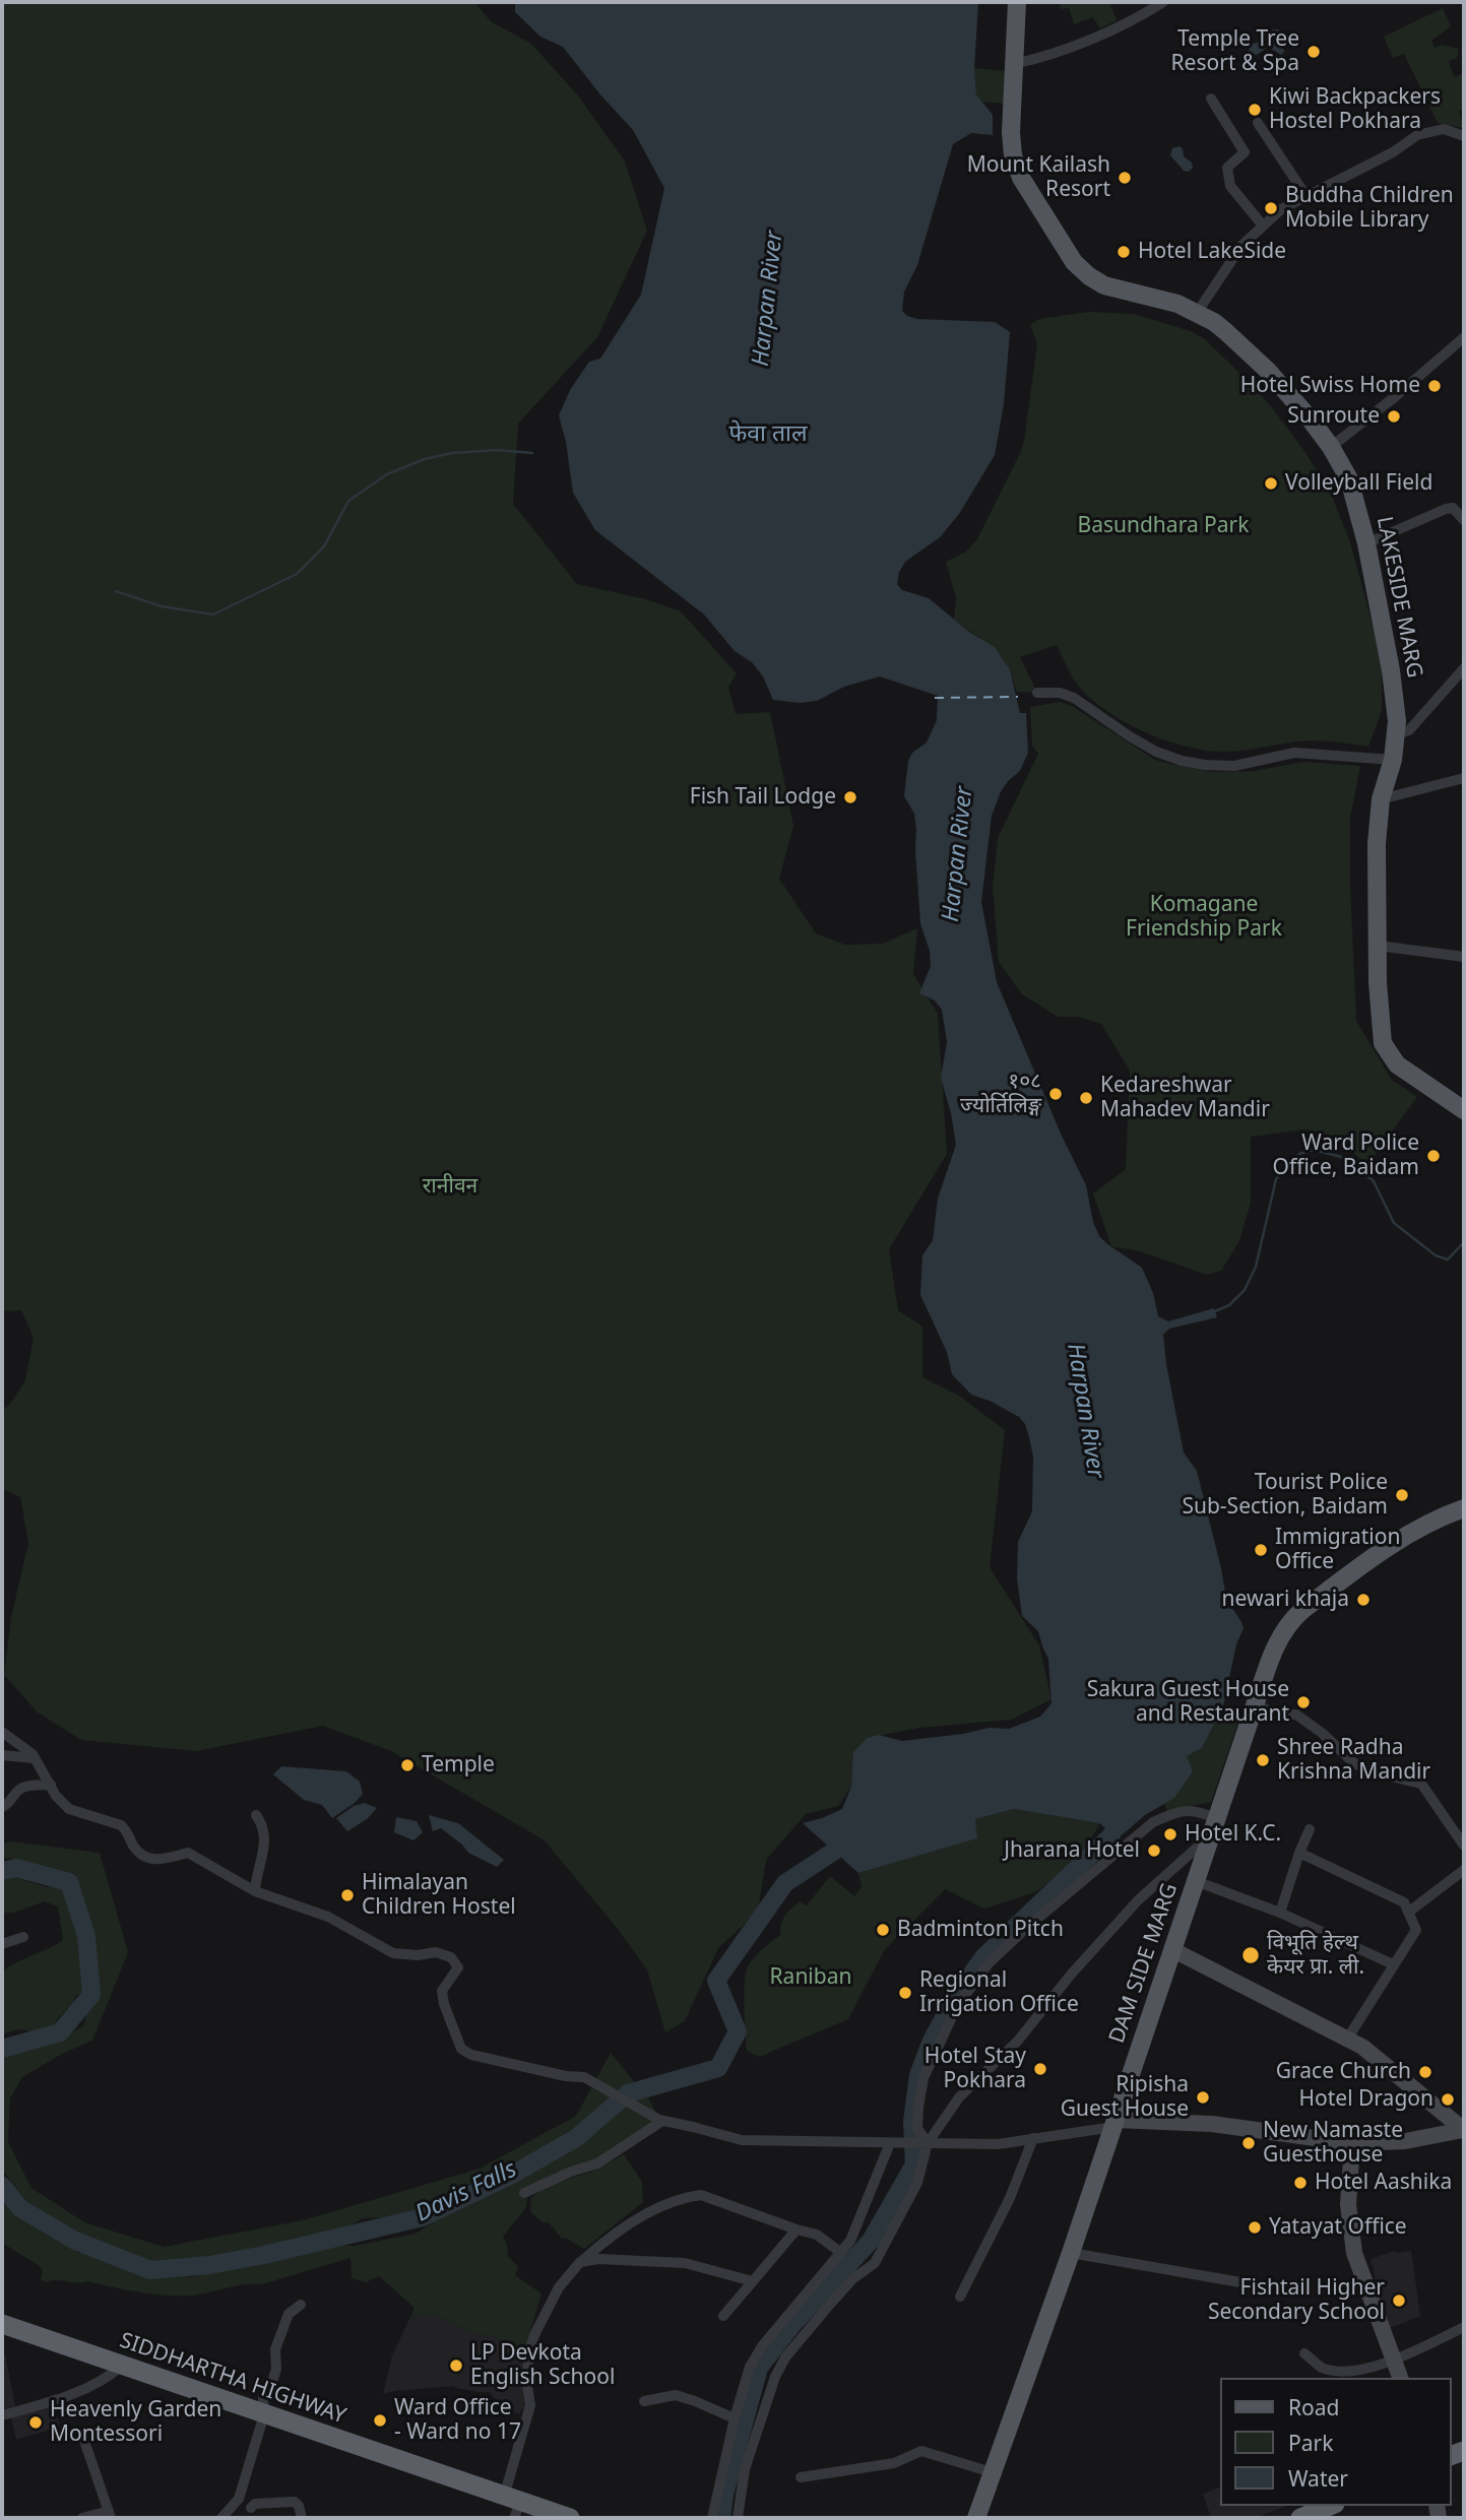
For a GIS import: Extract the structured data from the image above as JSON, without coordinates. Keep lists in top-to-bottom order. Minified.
{"streets":{"highway":["SIDDHARTHA HIGHWAY"],"main road":["LAKESIDE MARG","DAM SIDE MARG"]},"water":["Harpan River","फेवा ताल","Davis Falls"],"parks":["Basundhara Park","Komagane Friendship Park","रानीवन","Raniban"],"places":["Temple Tree Resort & Spa","Kiwi Backpackers Hostel Pokhara","Mount Kailash Resort","Buddha Children Mobile Library","Hotel LakeSide","Hotel Swiss Home","Sunroute","Volleyball Field","Fish Tail Lodge","१०८ ज्योर्तिलिङ्ग","Kedareshwar Mahadev Mandir","Ward Police Office, Baidam","Tourist Police Sub-Section, Baidam","Immigration Office","newari khaja","Sakura Guest House and Restaurant","Shree Radha Krishna Mandir","Temple","Hotel K.C.","Jharana Hotel","Himalayan Children Hostel","Badminton Pitch","विभूति हेल्थ केयर प्रा. ली.","Regional Irrigation Office","Hotel Stay Pokhara","Grace Church","Ripisha Guest House","Hotel Dragon","New Namaste Guesthouse","Hotel Aashika","Yatayat Office","Fishtail Higher Secondary School","LP Devkota English School","Ward Office - Ward no 17","Heavenly Garden Montessori"],"legend":["Road","Park","Water"]}
